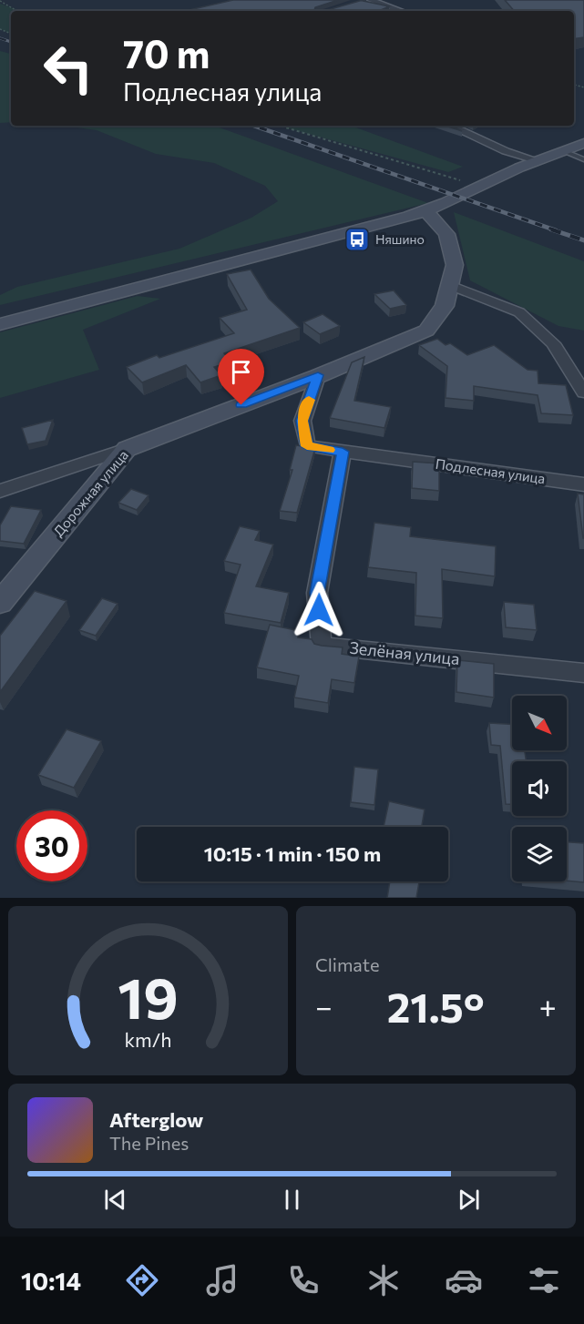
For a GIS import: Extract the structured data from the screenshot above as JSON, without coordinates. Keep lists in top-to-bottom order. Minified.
{"streets":{"street":["Подлесная улица","Дорожная улица","Зелёная улица"]},"crossings":[["Подлесная улица","Дорожная улица"],["Подлесная улица","Зелёная улица"]],"places":{"bus stop":["Няшино"]},"north":"bottom right","page":{"turn":["70 m","Подлесная улица"],"limit":"30","trip":"10:15 · 1 min · 150 m","tile":"Climate","heat":["−","21.5°","+"],"song":["Afterglow","The Pines"],"tabs":"10:14","gauge":["19","km/h"]}}
